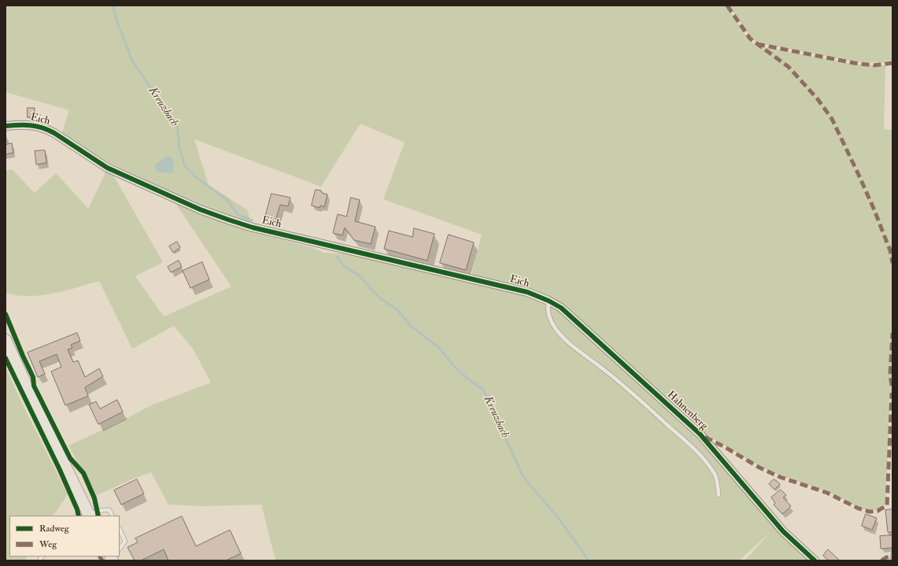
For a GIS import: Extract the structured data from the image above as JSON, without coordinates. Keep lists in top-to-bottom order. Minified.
{"streets":{"street":["Eich","Hahnenberg"]},"crossings":[["Eich","Hahnenberg"]],"water":["Kreuzbach"],"legend":["Radweg","Weg"]}
